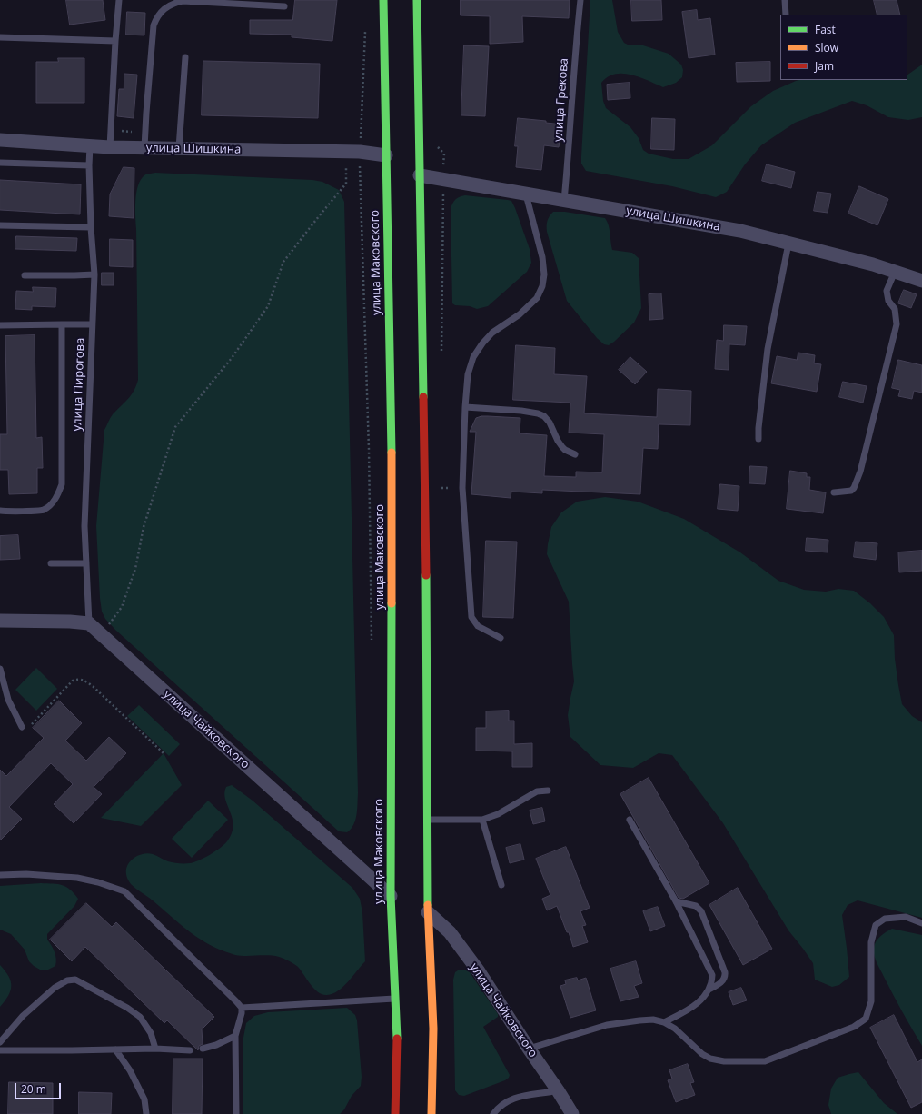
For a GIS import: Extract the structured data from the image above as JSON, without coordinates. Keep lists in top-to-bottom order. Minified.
{"streets":{"highway":["улица Маковского"],"street":["улица Шишкина","улица Чайковского"],"lane":["улица Грекова","улица Пирогова"]},"crossings":[["улица Грекова","улица Шишкина"],["улица Шишкина","улица Маковского"],["улица Шишкина","улица Пирогова"],["улица Маковского","улица Чайковского"],["улица Пирогова","улица Чайковского"]],"legend":["Fast","Slow","Jam"],"scale_bar":"20 m"}
